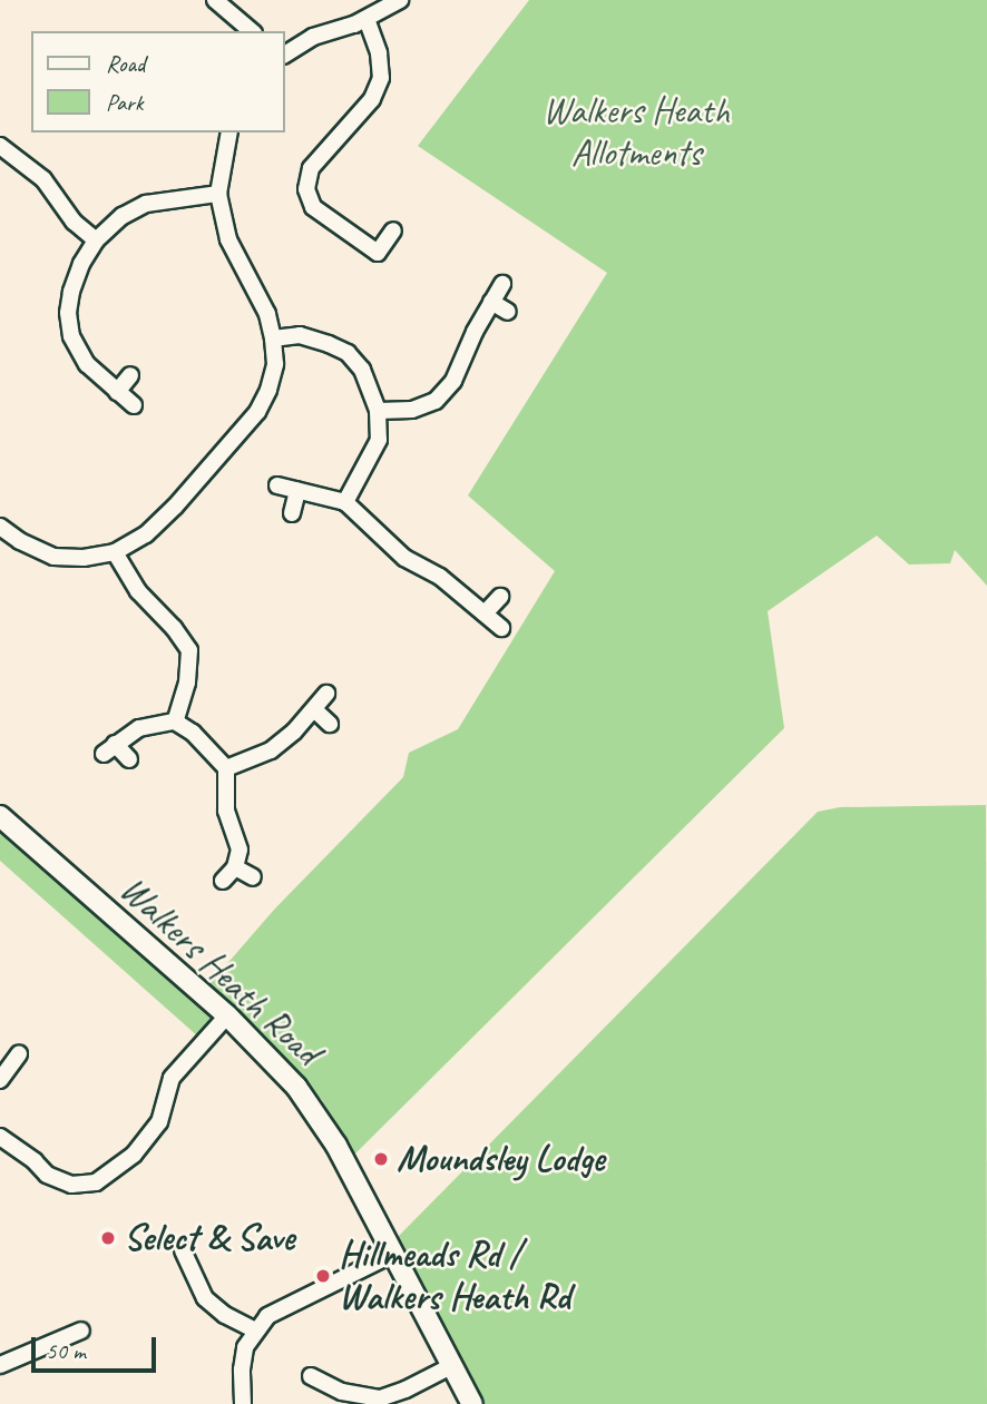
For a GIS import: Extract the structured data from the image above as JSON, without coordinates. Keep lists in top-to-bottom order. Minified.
{"streets":{"street":["Walkers Heath Road"]},"parks":["Walkers Heath Allotments"],"places":["Moundsley Lodge","Select & Save","Hillmeads Rd / Walkers Heath Rd"],"legend":["Road","Park"],"scale_bar":"50 m"}
